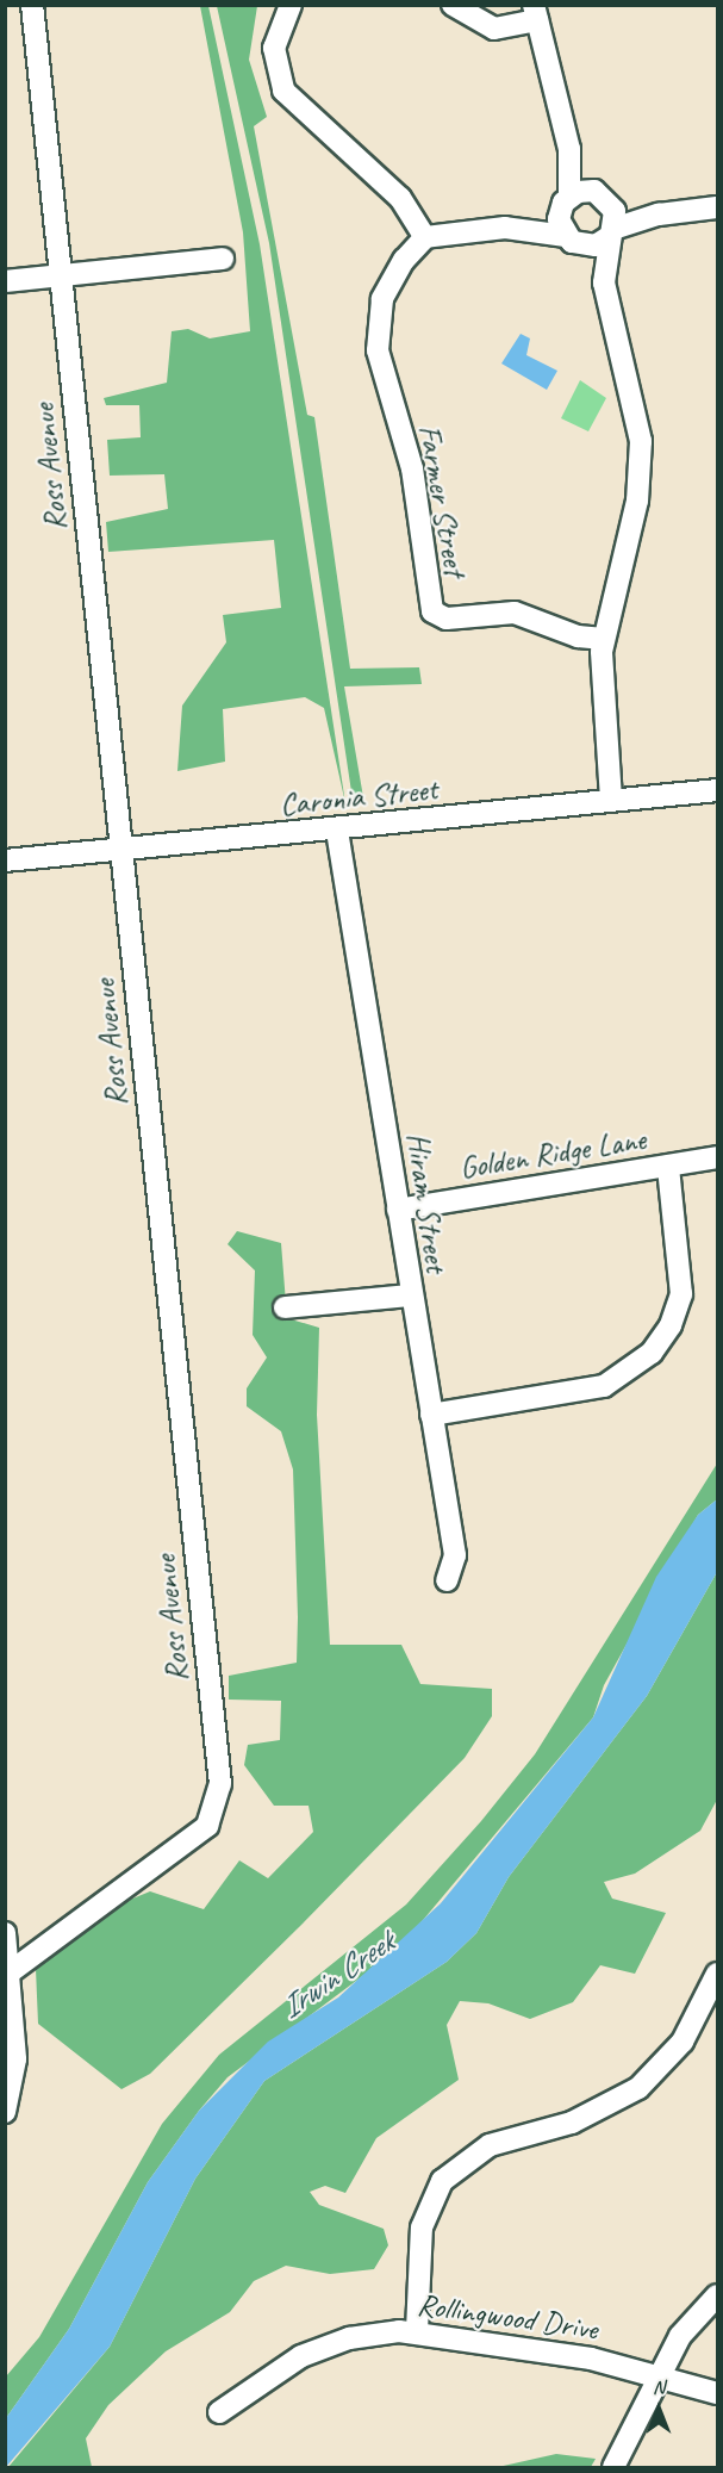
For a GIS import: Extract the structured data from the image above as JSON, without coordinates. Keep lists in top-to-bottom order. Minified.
{"streets":{"street":["Ross Avenue","Farmer Street","Caronia Street","Golden Ridge Lane","Hiram Street","Rollingwood Drive"]},"crossings":[["Ross Avenue","Caronia Street"],["Caronia Street","Hiram Street"],["Golden Ridge Lane","Hiram Street"]],"water":["Irwin Creek"],"north":"top"}
